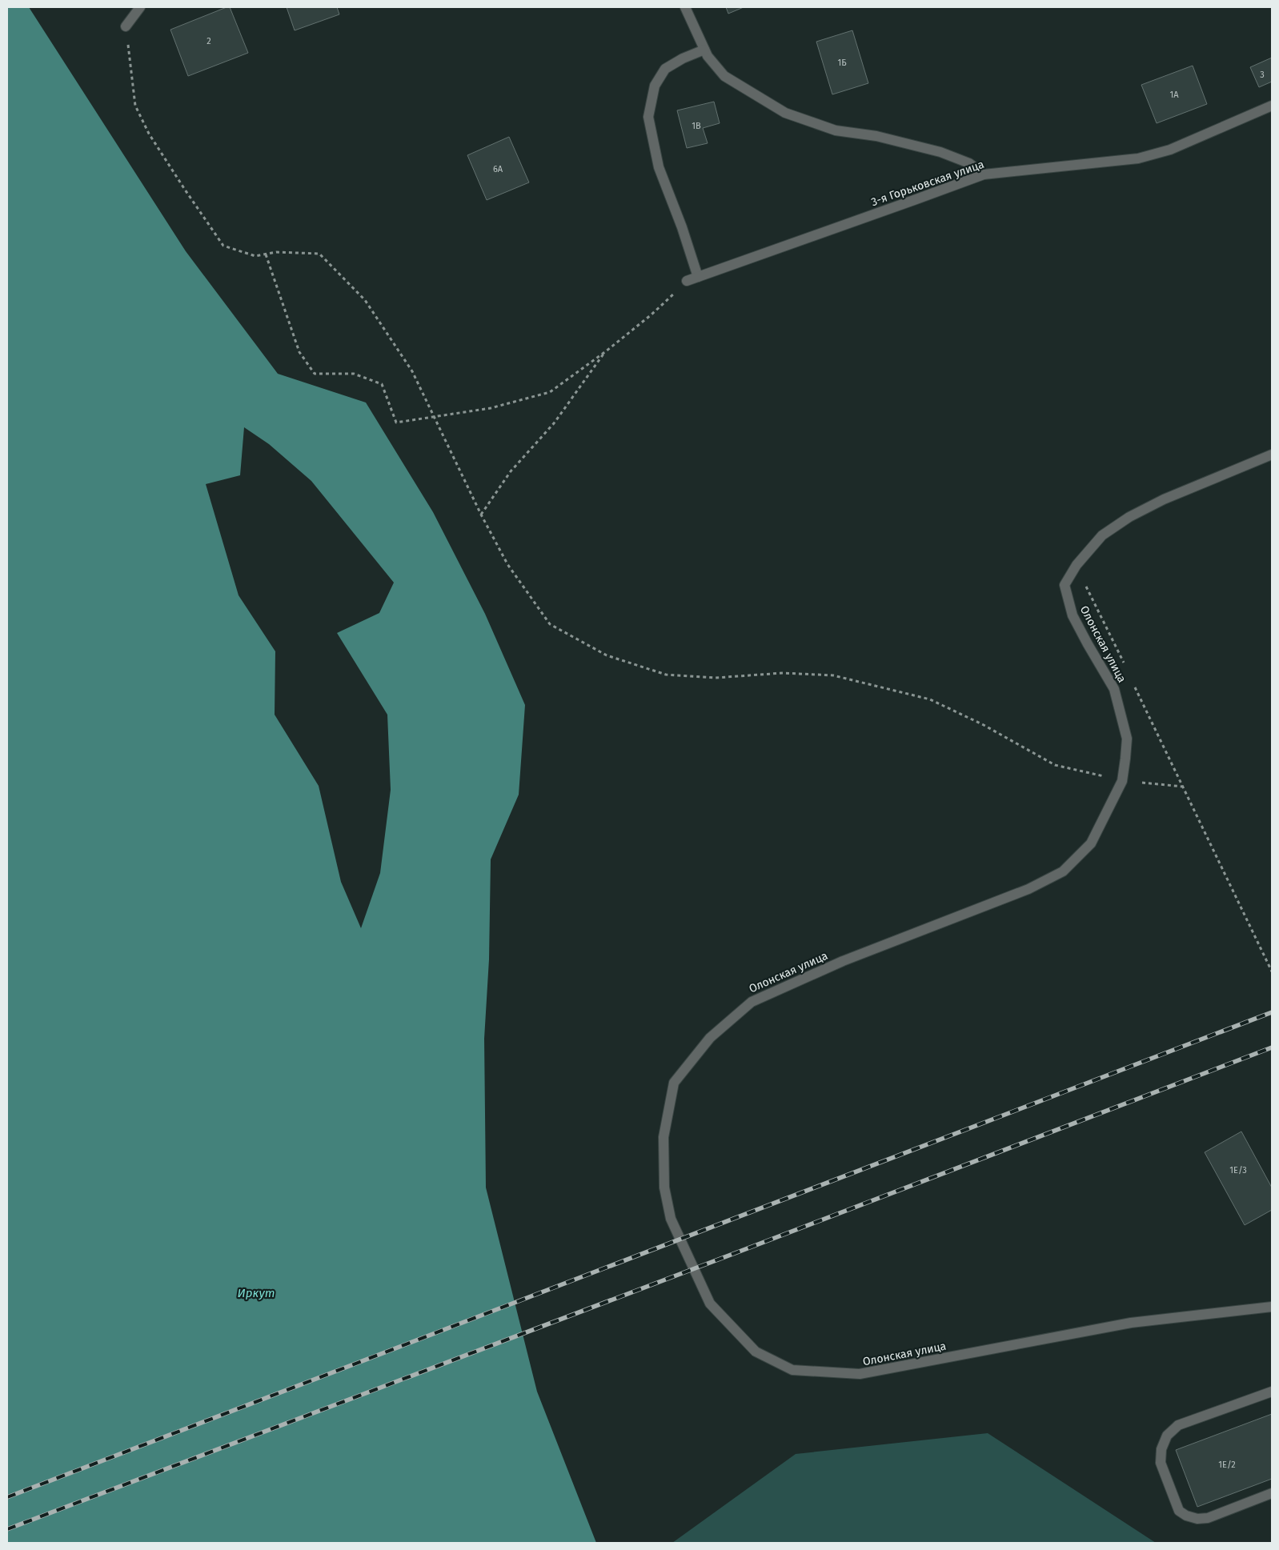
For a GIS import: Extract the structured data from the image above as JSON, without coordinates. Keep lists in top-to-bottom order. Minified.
{"streets":{"street":["3-я Горьковская улица","Олонская улица"]},"water":["Иркут"],"house_numbers":["2","1Б","3","1А","1В","6А","1Е/3","1Е/2"]}
